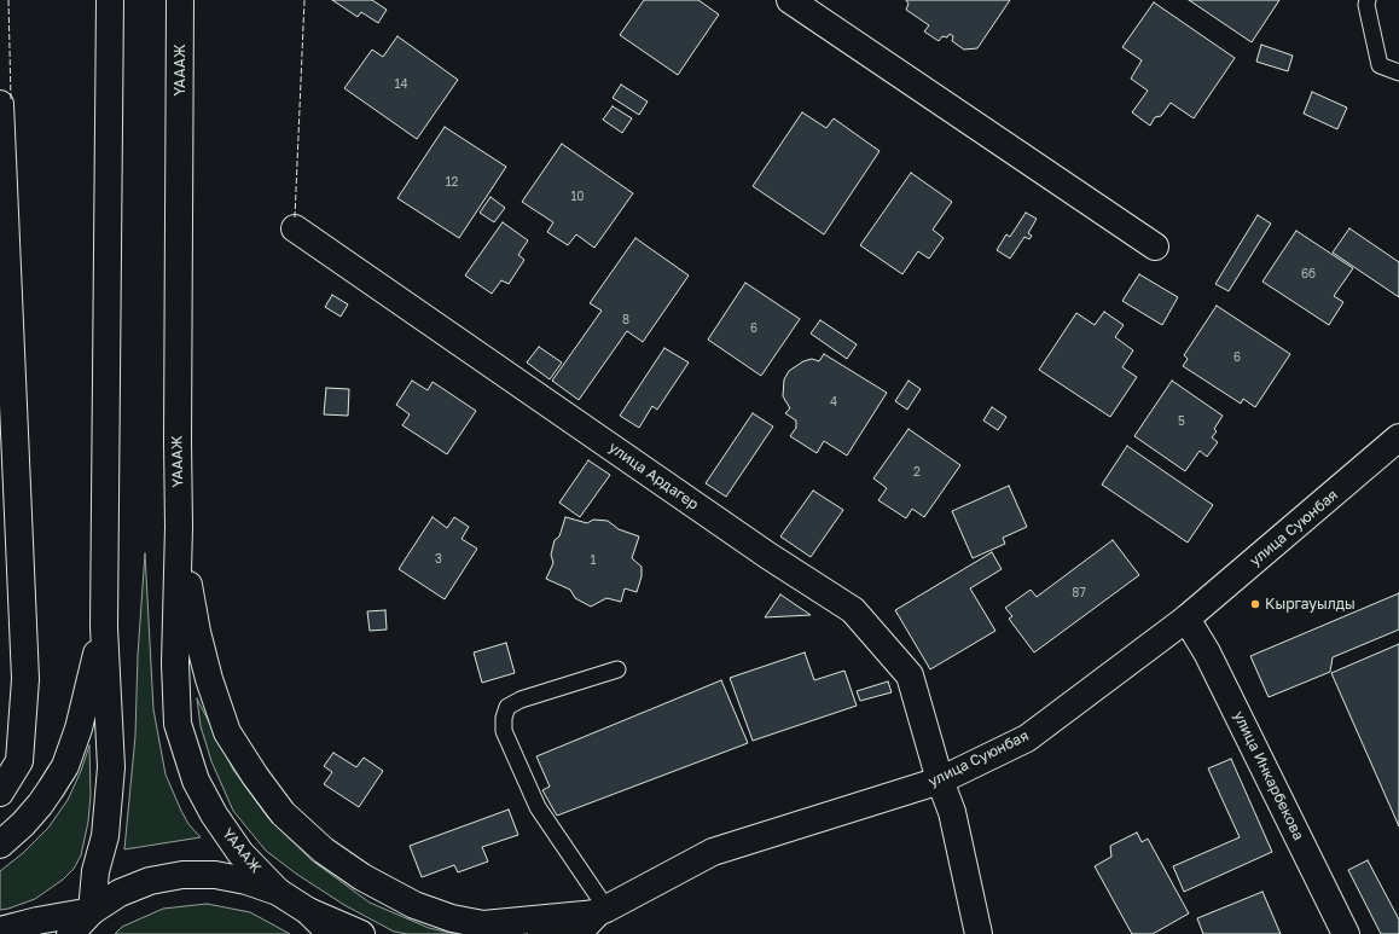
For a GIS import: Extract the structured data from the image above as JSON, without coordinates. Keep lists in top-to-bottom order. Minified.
{"streets":{"main road":["ҮАААЖ","улица Ардагер","улица Суюнбая","улица Инкарбекова"]},"crossings":[["улица Ардагер","улица Суюнбая"],["улица Суюнбая","улица Инкарбекова"]],"places":["Кыргауылды"],"house_numbers":["14","12","10","6б","8","6","6","4","5","2","3","1","87"]}
